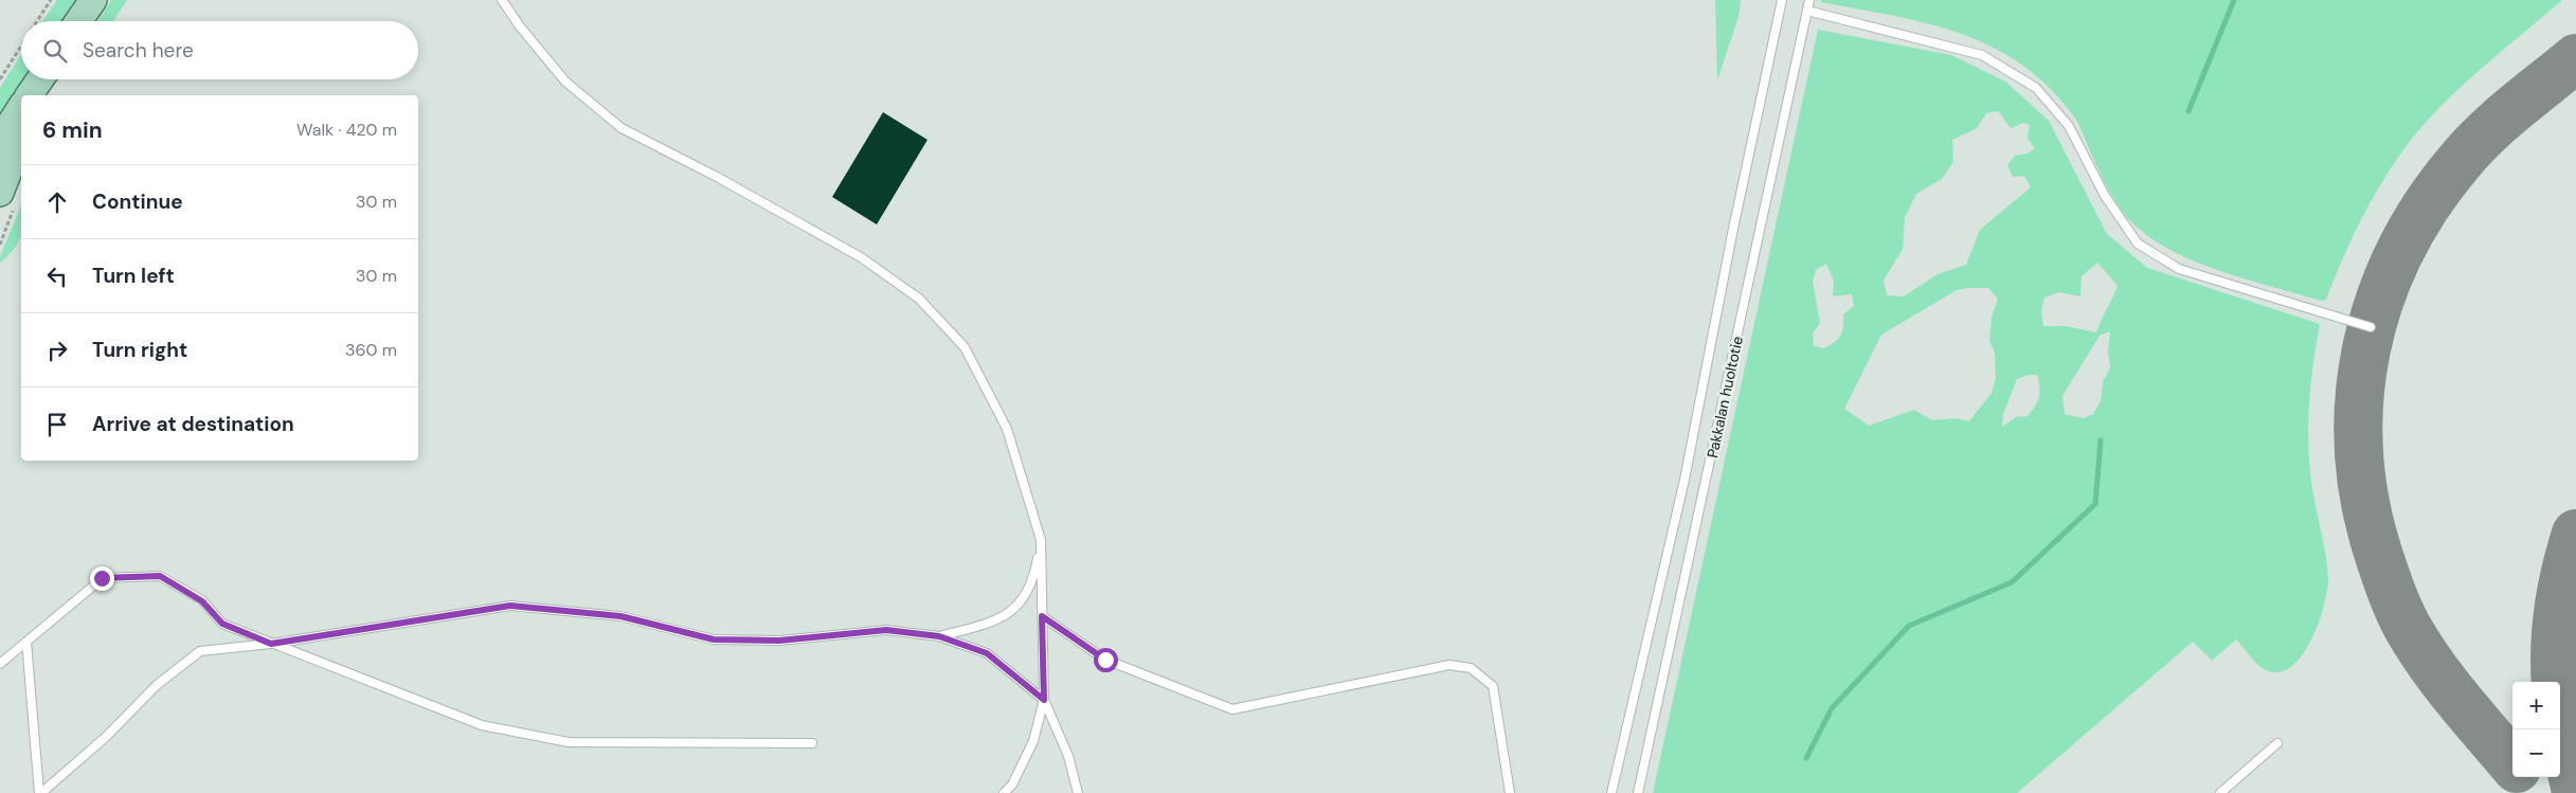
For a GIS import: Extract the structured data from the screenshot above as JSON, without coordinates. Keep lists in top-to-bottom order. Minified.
{"streets":{"lane":["Pakkalan huoltotie"]},"page":{"search":"Search here","heading":["6 min","Walk · 420 m"],"list":[["Continue","30 m"],["Turn left","30 m"],["Turn right","360 m"],"Arrive at destination"],"map_buttons":["+","−"]}}
